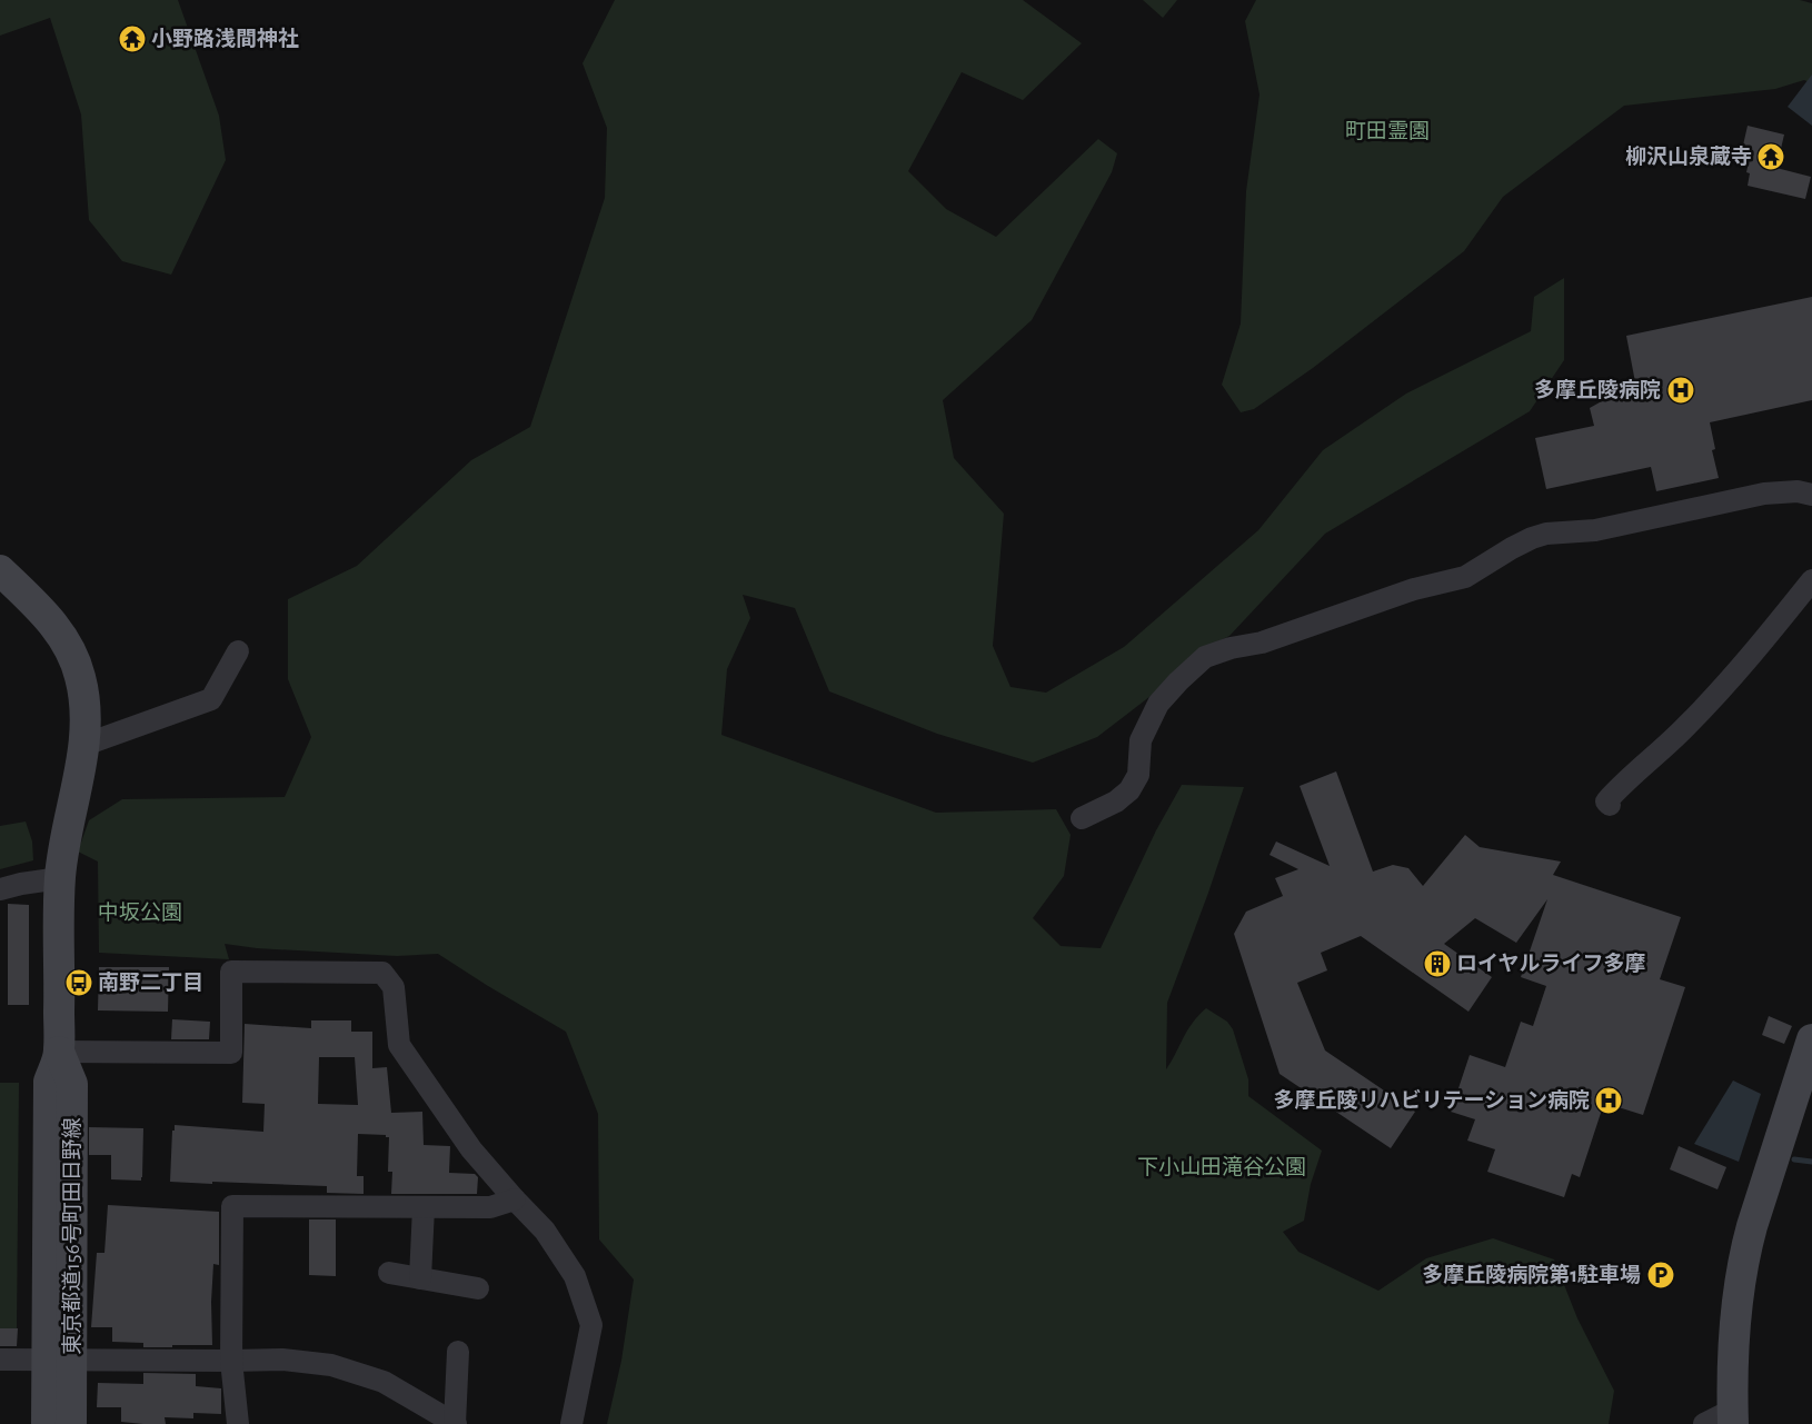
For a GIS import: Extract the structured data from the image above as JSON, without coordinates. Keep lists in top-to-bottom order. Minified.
{"streets":{"street":["東京都道156号町田日野線"]},"parks":["町田霊園","中坂公園","下小山田滝谷公園"],"places":{"temple":["小野路浅間神社","柳沢山泉蔵寺"],"hospital":["多摩丘陵病院","多摩丘陵リハビリテーション病院"],"building":["ロイヤルライフ多摩"],"bus stop":["南野二丁目"],"parking":["多摩丘陵病院第1駐車場"]}}
